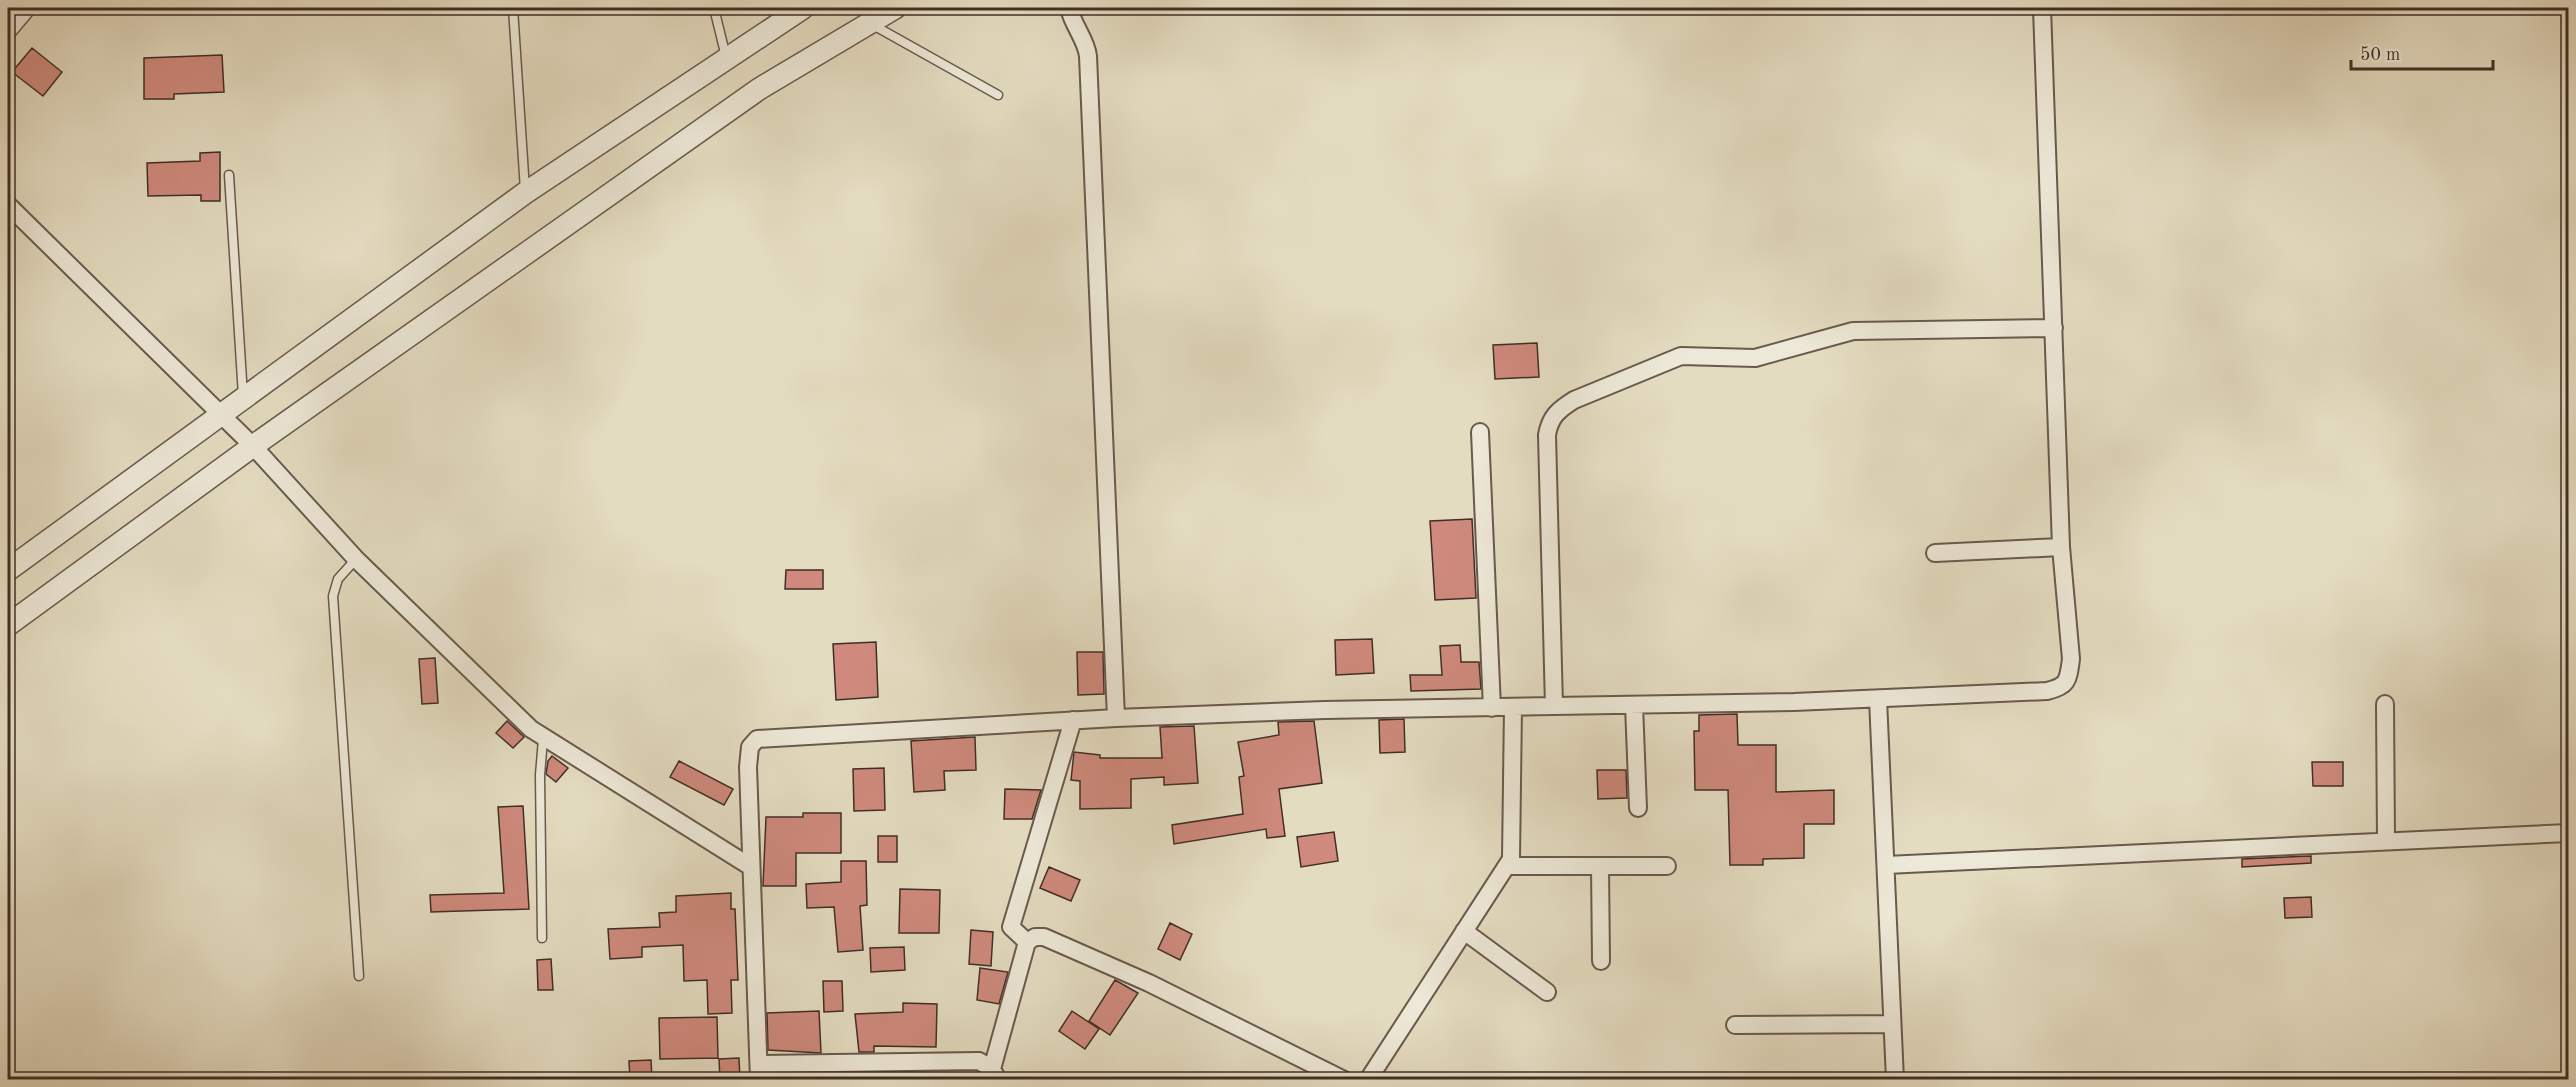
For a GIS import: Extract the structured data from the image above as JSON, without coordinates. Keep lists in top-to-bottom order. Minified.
{"scale_bar":"50 m"}
